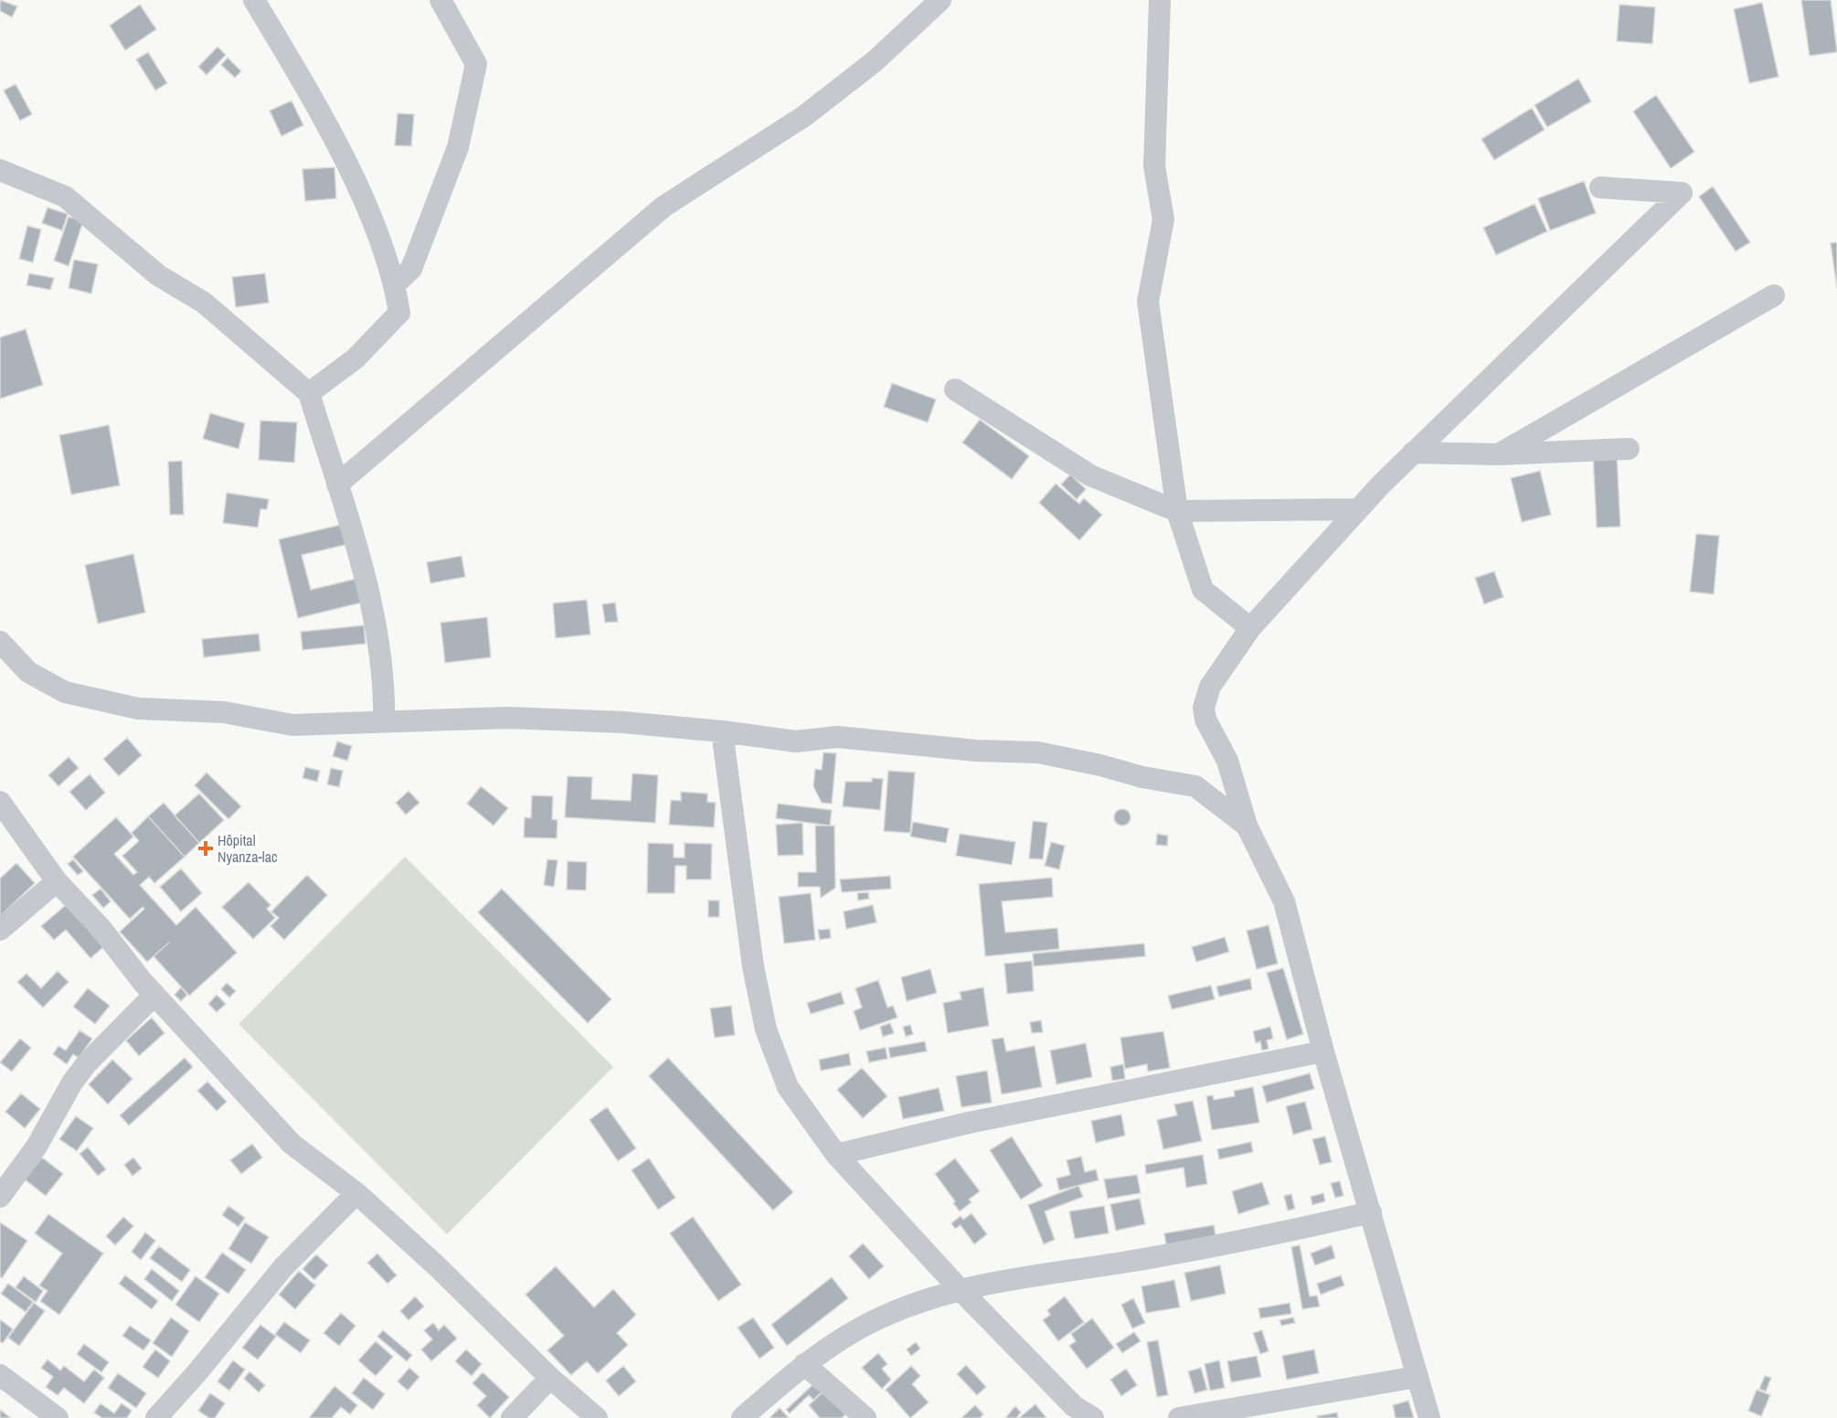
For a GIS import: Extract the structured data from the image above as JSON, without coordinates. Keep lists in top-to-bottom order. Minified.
{"places":{"health":["Hôpital Nyanza-lac"]}}
